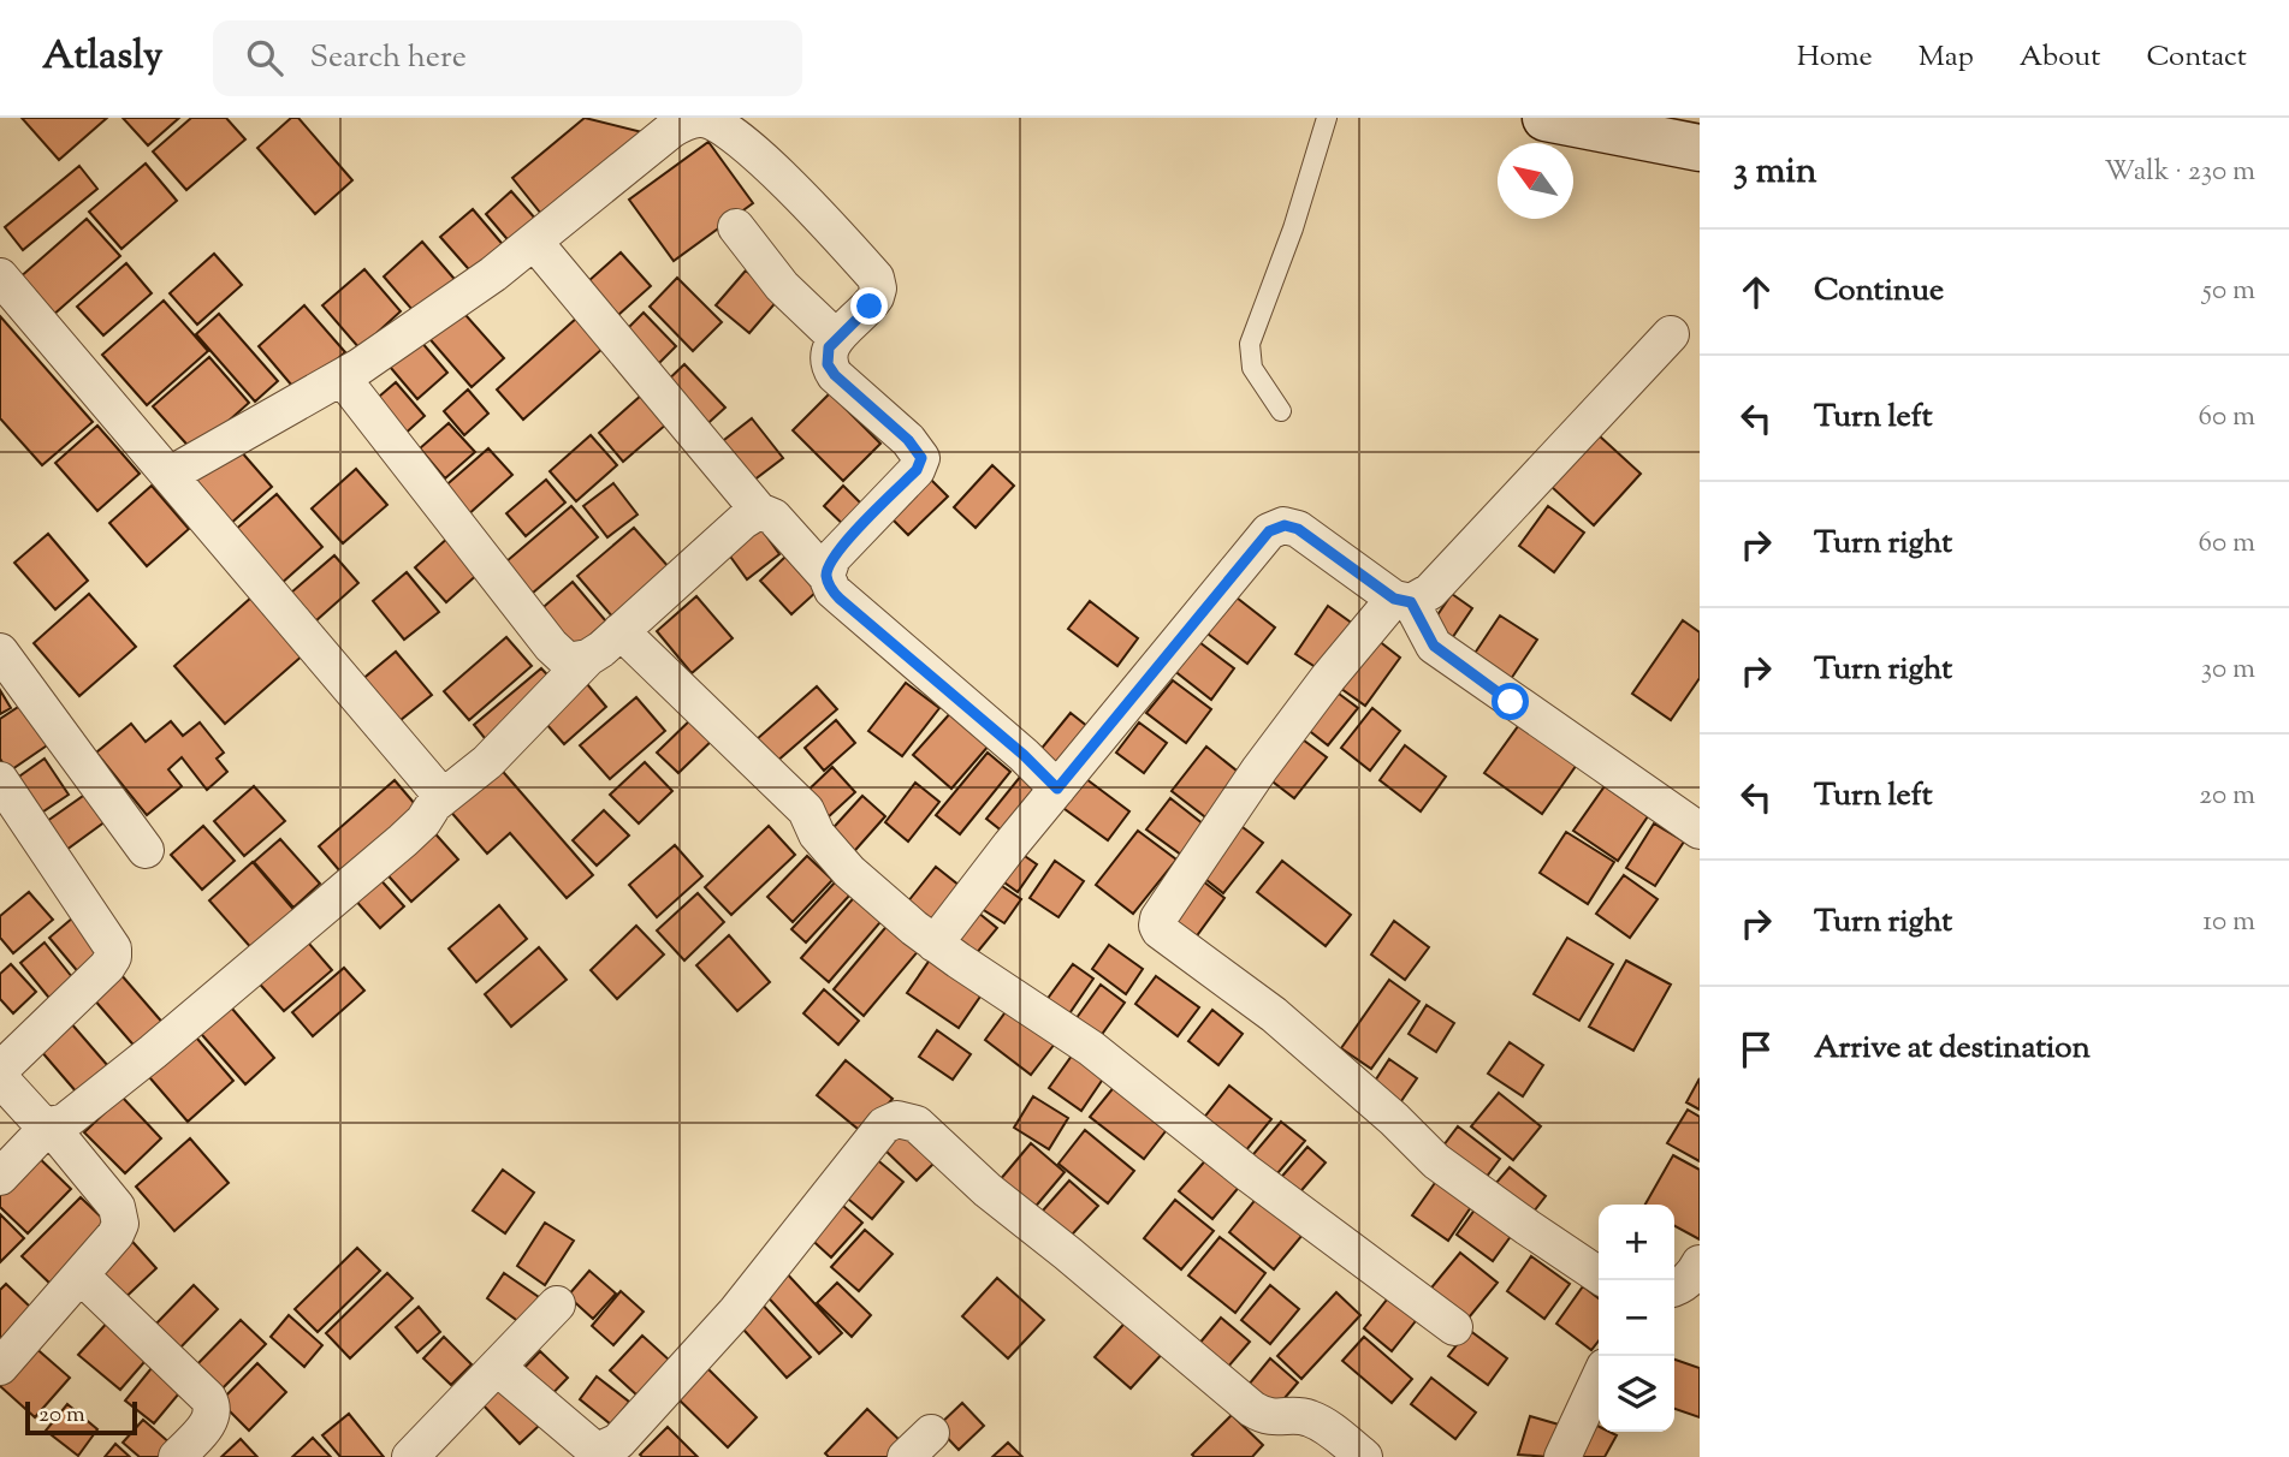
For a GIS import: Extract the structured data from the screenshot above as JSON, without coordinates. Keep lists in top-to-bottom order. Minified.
{"scale_bar":"20 m","north":"top left","page":{"header":"Atlasly","search":"Search here","nav":["Home","Map","About","Contact"],"heading":["3 min","Walk · 230 m"],"list":[["Continue","50 m"],["Turn left","60 m"],["Turn right","60 m"],["Turn right","30 m"],["Turn left","20 m"],["Turn right","10 m"],"Arrive at destination"],"map_buttons":["+","−"],"scale":"20 m"}}
